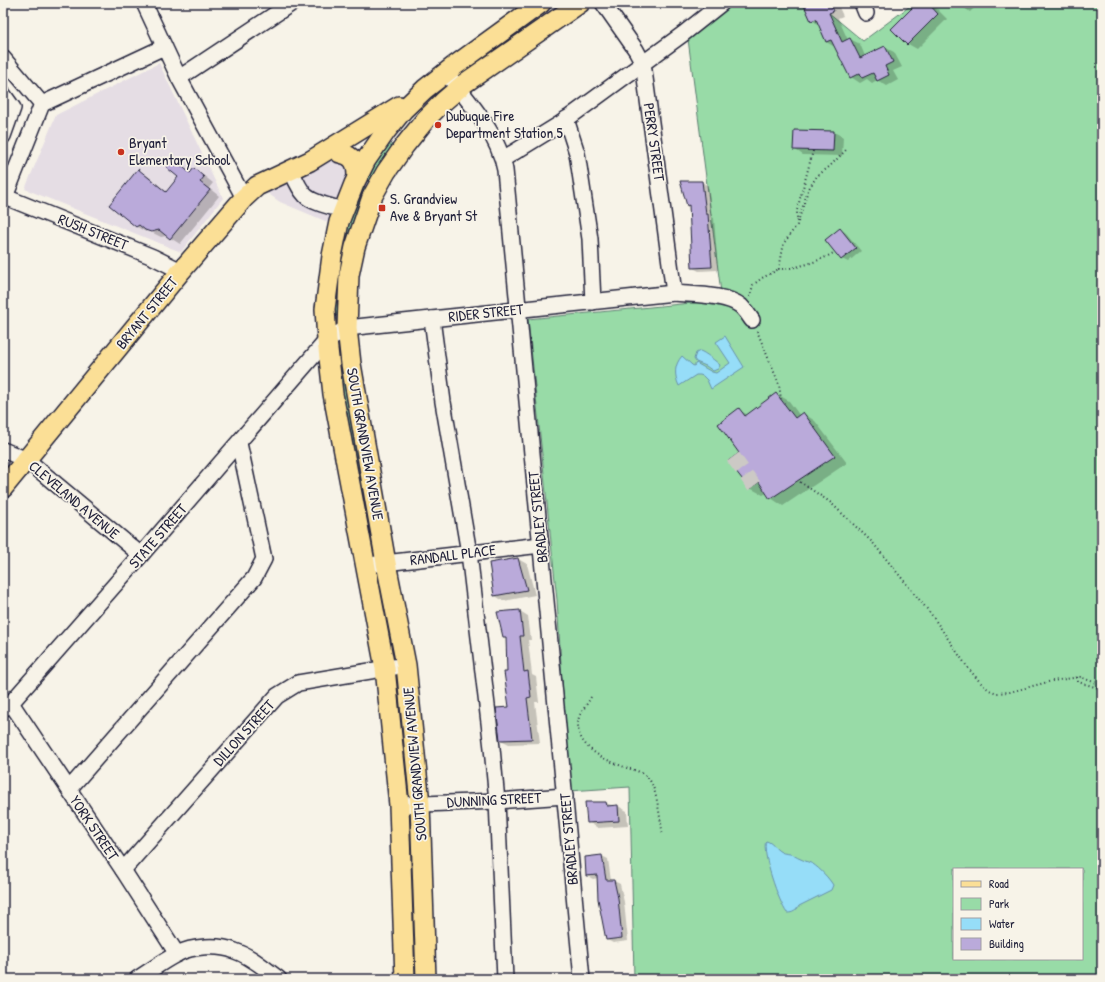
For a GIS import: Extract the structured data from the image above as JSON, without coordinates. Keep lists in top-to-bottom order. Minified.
{"streets":{"main road":["BRYANT STREET","SOUTH GRANDVIEW AVENUE"],"street":["PERRY STREET","RUSH STREET","RIDER STREET","CLEVELAND AVENUE","BRADLEY STREET","STATE STREET","RANDALL PLACE","DILLON STREET","DUNNING STREET","YORK STREET"]},"crossings":[["PERRY STREET","RIDER STREET"],["RUSH STREET","BRYANT STREET"],["BRYANT STREET","CLEVELAND AVENUE"],["RIDER STREET","SOUTH GRANDVIEW AVENUE"],["RIDER STREET","BRADLEY STREET"],["RIDER STREET","STATE STREET"],["SOUTH GRANDVIEW AVENUE","BRADLEY STREET"],["SOUTH GRANDVIEW AVENUE","RANDALL PLACE"],["SOUTH GRANDVIEW AVENUE","DILLON STREET"],["SOUTH GRANDVIEW AVENUE","DUNNING STREET"],["CLEVELAND AVENUE","STATE STREET"],["BRADLEY STREET","RANDALL PLACE"],["BRADLEY STREET","DUNNING STREET"],["STATE STREET","YORK STREET"],["DILLON STREET","YORK STREET"]],"places":{"other":["Dubuque Fire Department Station 5","Bryant Elementary School"],"transit":["S. Grandview Ave & Bryant St"]},"legend":["Road","Park","Water","Building"]}
